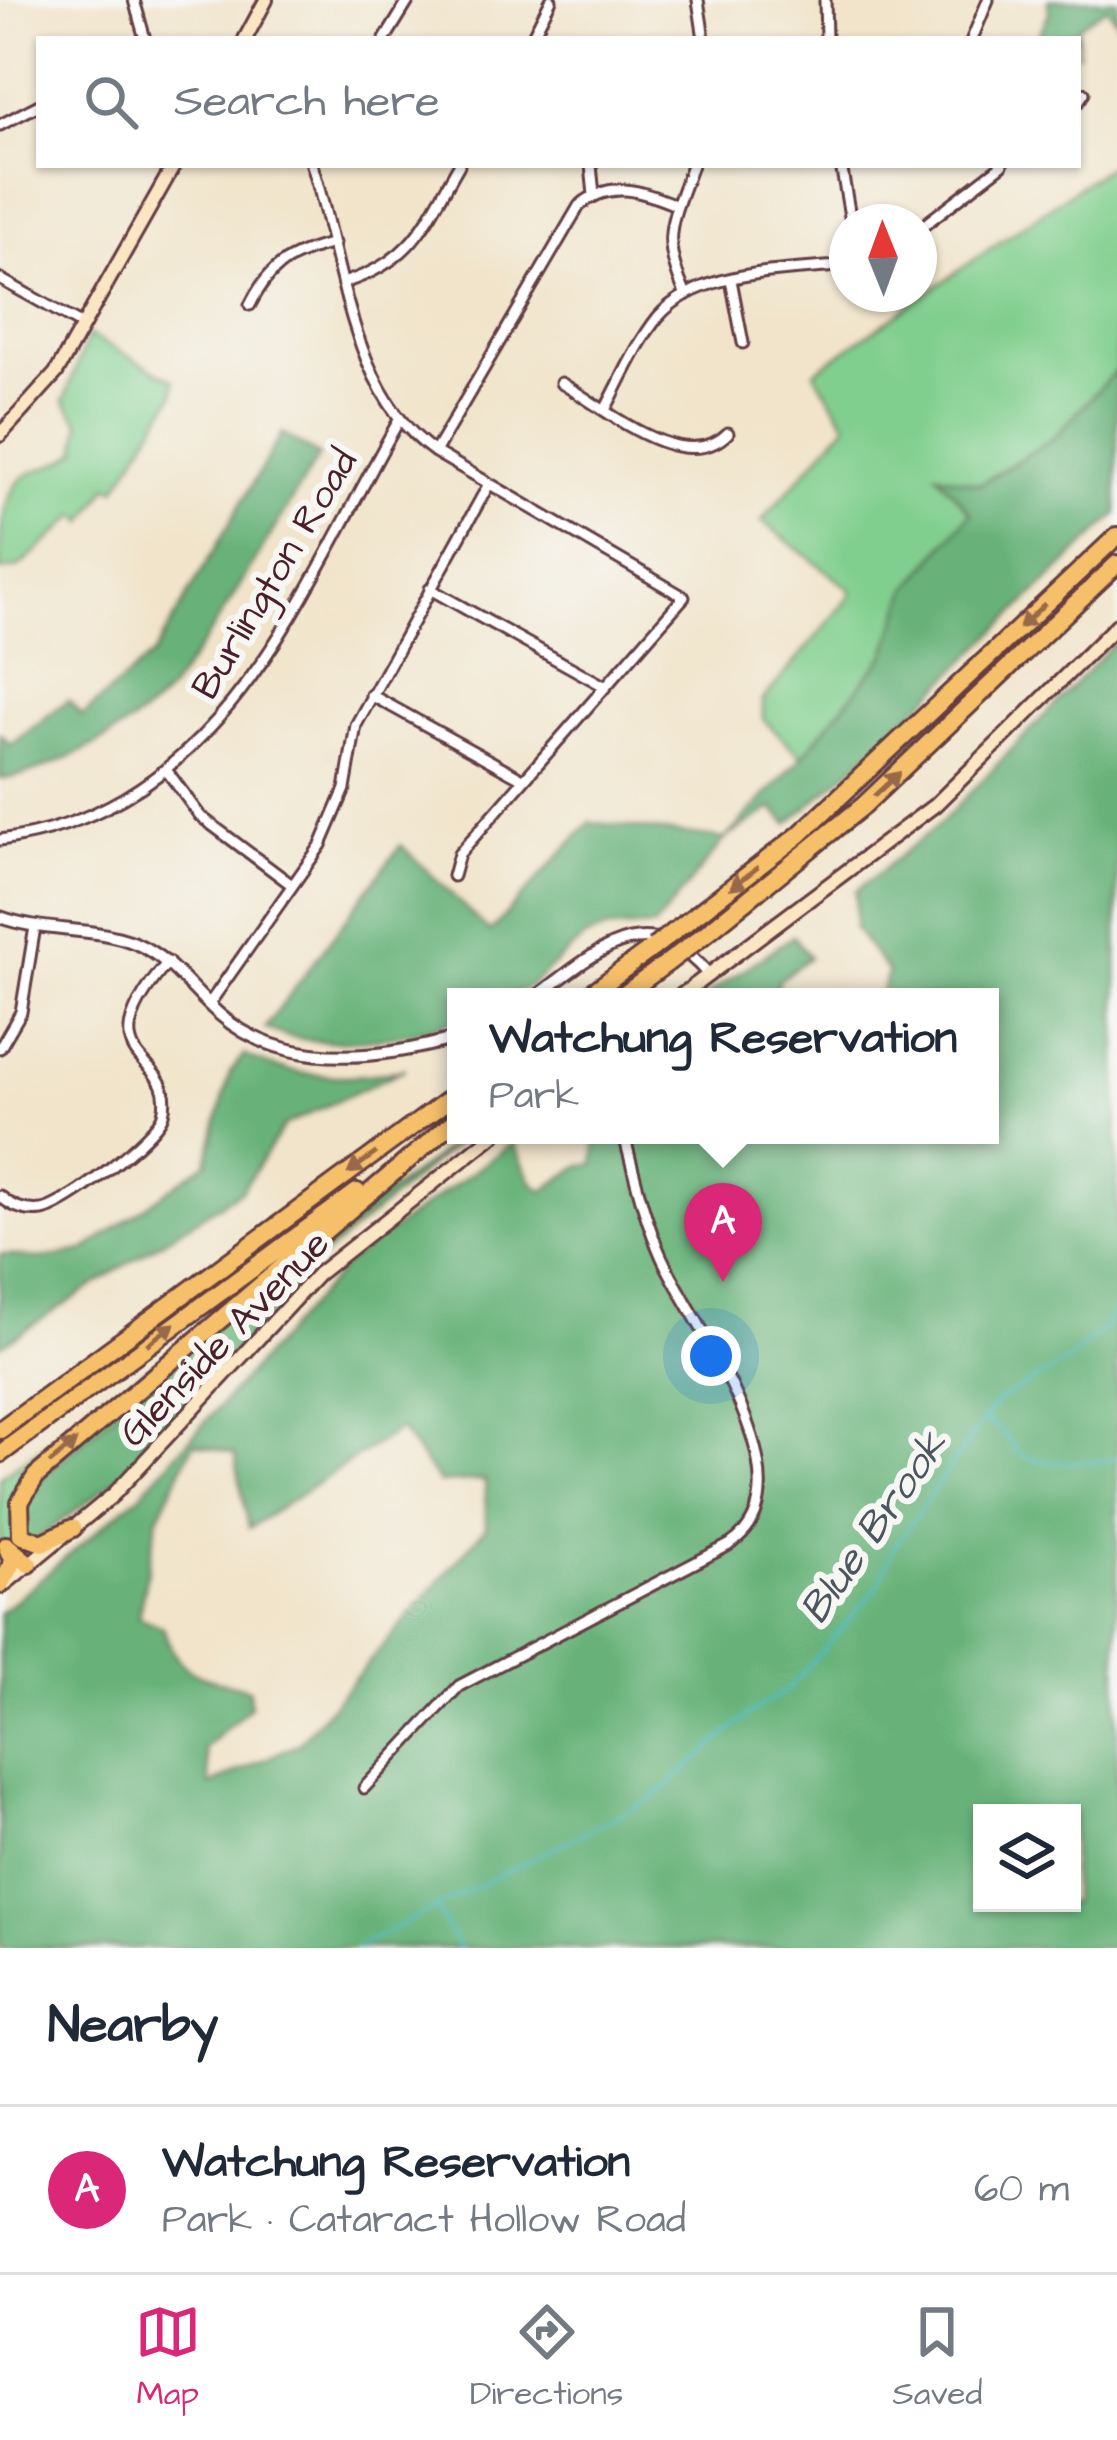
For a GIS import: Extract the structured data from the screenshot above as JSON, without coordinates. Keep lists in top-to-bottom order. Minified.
{"streets":{"main road":["Glenside Avenue"],"street":["Burlington Road"]},"water":["Blue Brook"],"north":"top","page":{"search":"Search here","popup":["Watchung Reservation","Park"],"pins":"A","heading":"Nearby","list":[{"mark":"A","name":"Watchung Reservation","note":"Park · Cataract Hollow Road","value":"60 m"}],"nav":["Map","Directions","Saved"]}}
